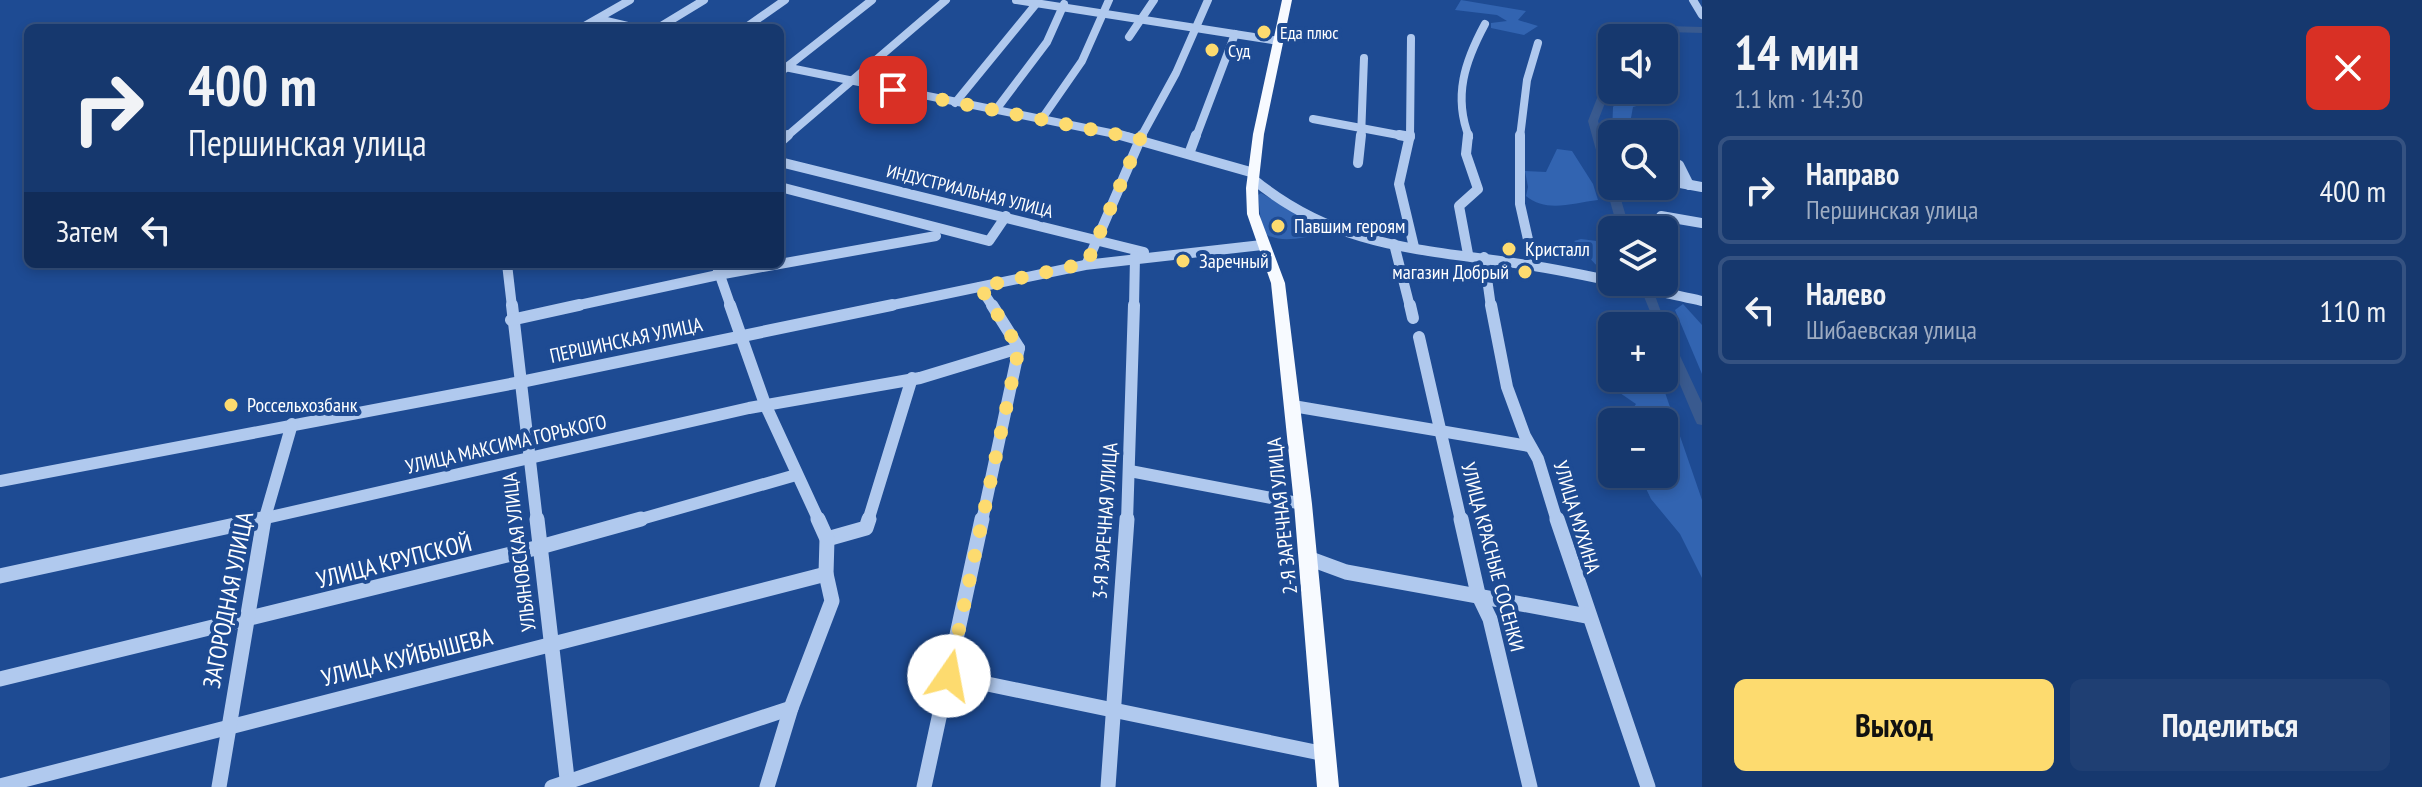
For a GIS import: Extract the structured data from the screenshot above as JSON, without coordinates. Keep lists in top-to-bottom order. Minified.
{"streets":{"main road":["2-Я ЗАРЕЧНАЯ УЛИЦА"],"street":["ИНДУСТРИАЛЬНАЯ УЛИЦА","ПЕРШИНСКАЯ УЛИЦА","УЛИЦА МАКСИМА ГОРЬКОГО","УЛИЦА МУХИНА","3-Я ЗАРЕЧНАЯ УЛИЦА","УЛЬЯНОВСКАЯ УЛИЦА","УЛИЦА КРАСНЫЕ СОСЕНКИ","УЛИЦА КРУПСКОЙ","ЗАГОРОДНАЯ УЛИЦА","УЛИЦА КУЙБЫШЕВА"]},"crossings":[["ИНДУСТРИАЛЬНАЯ УЛИЦА","ПЕРШИНСКАЯ УЛИЦА"],["ПЕРШИНСКАЯ УЛИЦА","2-Я ЗАРЕЧНАЯ УЛИЦА"],["ПЕРШИНСКАЯ УЛИЦА","3-Я ЗАРЕЧНАЯ УЛИЦА"],["ПЕРШИНСКАЯ УЛИЦА","УЛЬЯНОВСКАЯ УЛИЦА"],["ПЕРШИНСКАЯ УЛИЦА","ЗАГОРОДНАЯ УЛИЦА"],["УЛИЦА МАКСИМА ГОРЬКОГО","УЛЬЯНОВСКАЯ УЛИЦА"],["УЛИЦА МАКСИМА ГОРЬКОГО","ЗАГОРОДНАЯ УЛИЦА"],["УЛЬЯНОВСКАЯ УЛИЦА","УЛИЦА КРУПСКОЙ"],["УЛЬЯНОВСКАЯ УЛИЦА","УЛИЦА КУЙБЫШЕВА"],["УЛИЦА КРУПСКОЙ","ЗАГОРОДНАЯ УЛИЦА"],["ЗАГОРОДНАЯ УЛИЦА","УЛИЦА КУЙБЫШЕВА"]],"places":["Еда плюс","Суд","Павшим героям","Кристалл","Заречный","магазин Добрый","Россельхозбанк"],"page":{"heading":["14 мин","1.1 km · 14:30"],"map_buttons":["+","−"],"turn":["400 m","Першинская улица"],"list":[{"name":"Направо","note":"Першинская улица","value":"400 m"},{"name":"Налево","note":"Шибаевская улица","value":"110 m"}],"then":"Затем","buttons":["Выход","Поделиться"]}}
